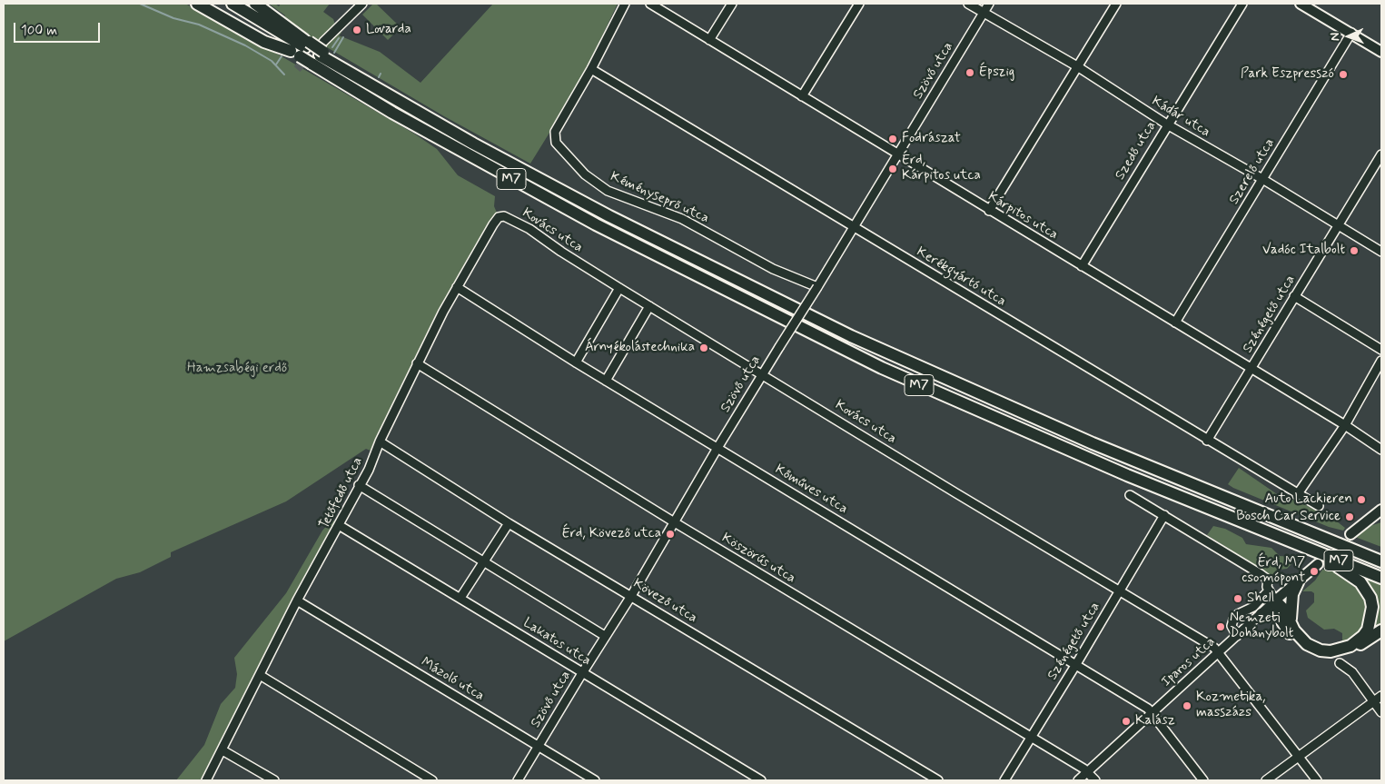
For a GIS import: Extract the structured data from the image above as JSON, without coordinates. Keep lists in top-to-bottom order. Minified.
{"streets":{"highway":["M7"],"main road":["Iparos utca"],"street":["Szövő utca","Kádár utca","Szedő utca","Szerelő utca","Kéményseprő utca","Kárpitos utca","Kovács utca","Kerékgyártó utca","Szénégető utca","Kőműves utca","Tetőfedő utca","Köszörűs utca","Kövező utca","Lakatos utca","Mázoló utca"]},"crossings":[["Szövő utca","Kádár utca"],["Szövő utca","Kéményseprő utca"],["Szövő utca","Kárpitos utca"],["Szövő utca","Kovács utca"],["Szövő utca","Kerékgyártó utca"],["Szövő utca","Kőműves utca"],["Szövő utca","Köszörűs utca"],["Szövő utca","Kövező utca"],["Szövő utca","Lakatos utca"],["Szövő utca","Mázoló utca"],["Kádár utca","Szedő utca"],["Kádár utca","Szerelő utca"],["Kádár utca","Szénégető utca"],["Szedő utca","Kárpitos utca"],["Szerelő utca","Kárpitos utca"],["Kéményseprő utca","Kerékgyártó utca"],["Kárpitos utca","Szénégető utca"],["Kovács utca","Szénégető utca"],["Kovács utca","Tetőfedő utca"],["Kovács utca","Iparos utca"],["Kerékgyártó utca","Szénégető utca"],["Szénégető utca","Kőműves utca"],["Szénégető utca","Köszörűs utca"],["Kőműves utca","Tetőfedő utca"],["Kőműves utca","Iparos utca"],["Tetőfedő utca","Köszörűs utca"],["Tetőfedő utca","Kövező utca"],["Tetőfedő utca","Lakatos utca"],["Tetőfedő utca","Mázoló utca"],["Köszörűs utca","Iparos utca"]],"parks":["Hamzsabégi erdő"],"places":["Lovarda","Épszig","Park Eszpresszó","Fodrászat","Érd, Kárpitos utca","Vadóc Italbolt","Árnyékolástechnika","Auto Lackieren","Bosch Car Service","Érd, Kövező utca","Érd, M7 csomópont","Shell","Nemzeti Dohánybolt","Kozmetika, masszázs","Kalász"],"scale_bar":"100 m","north":"left"}
